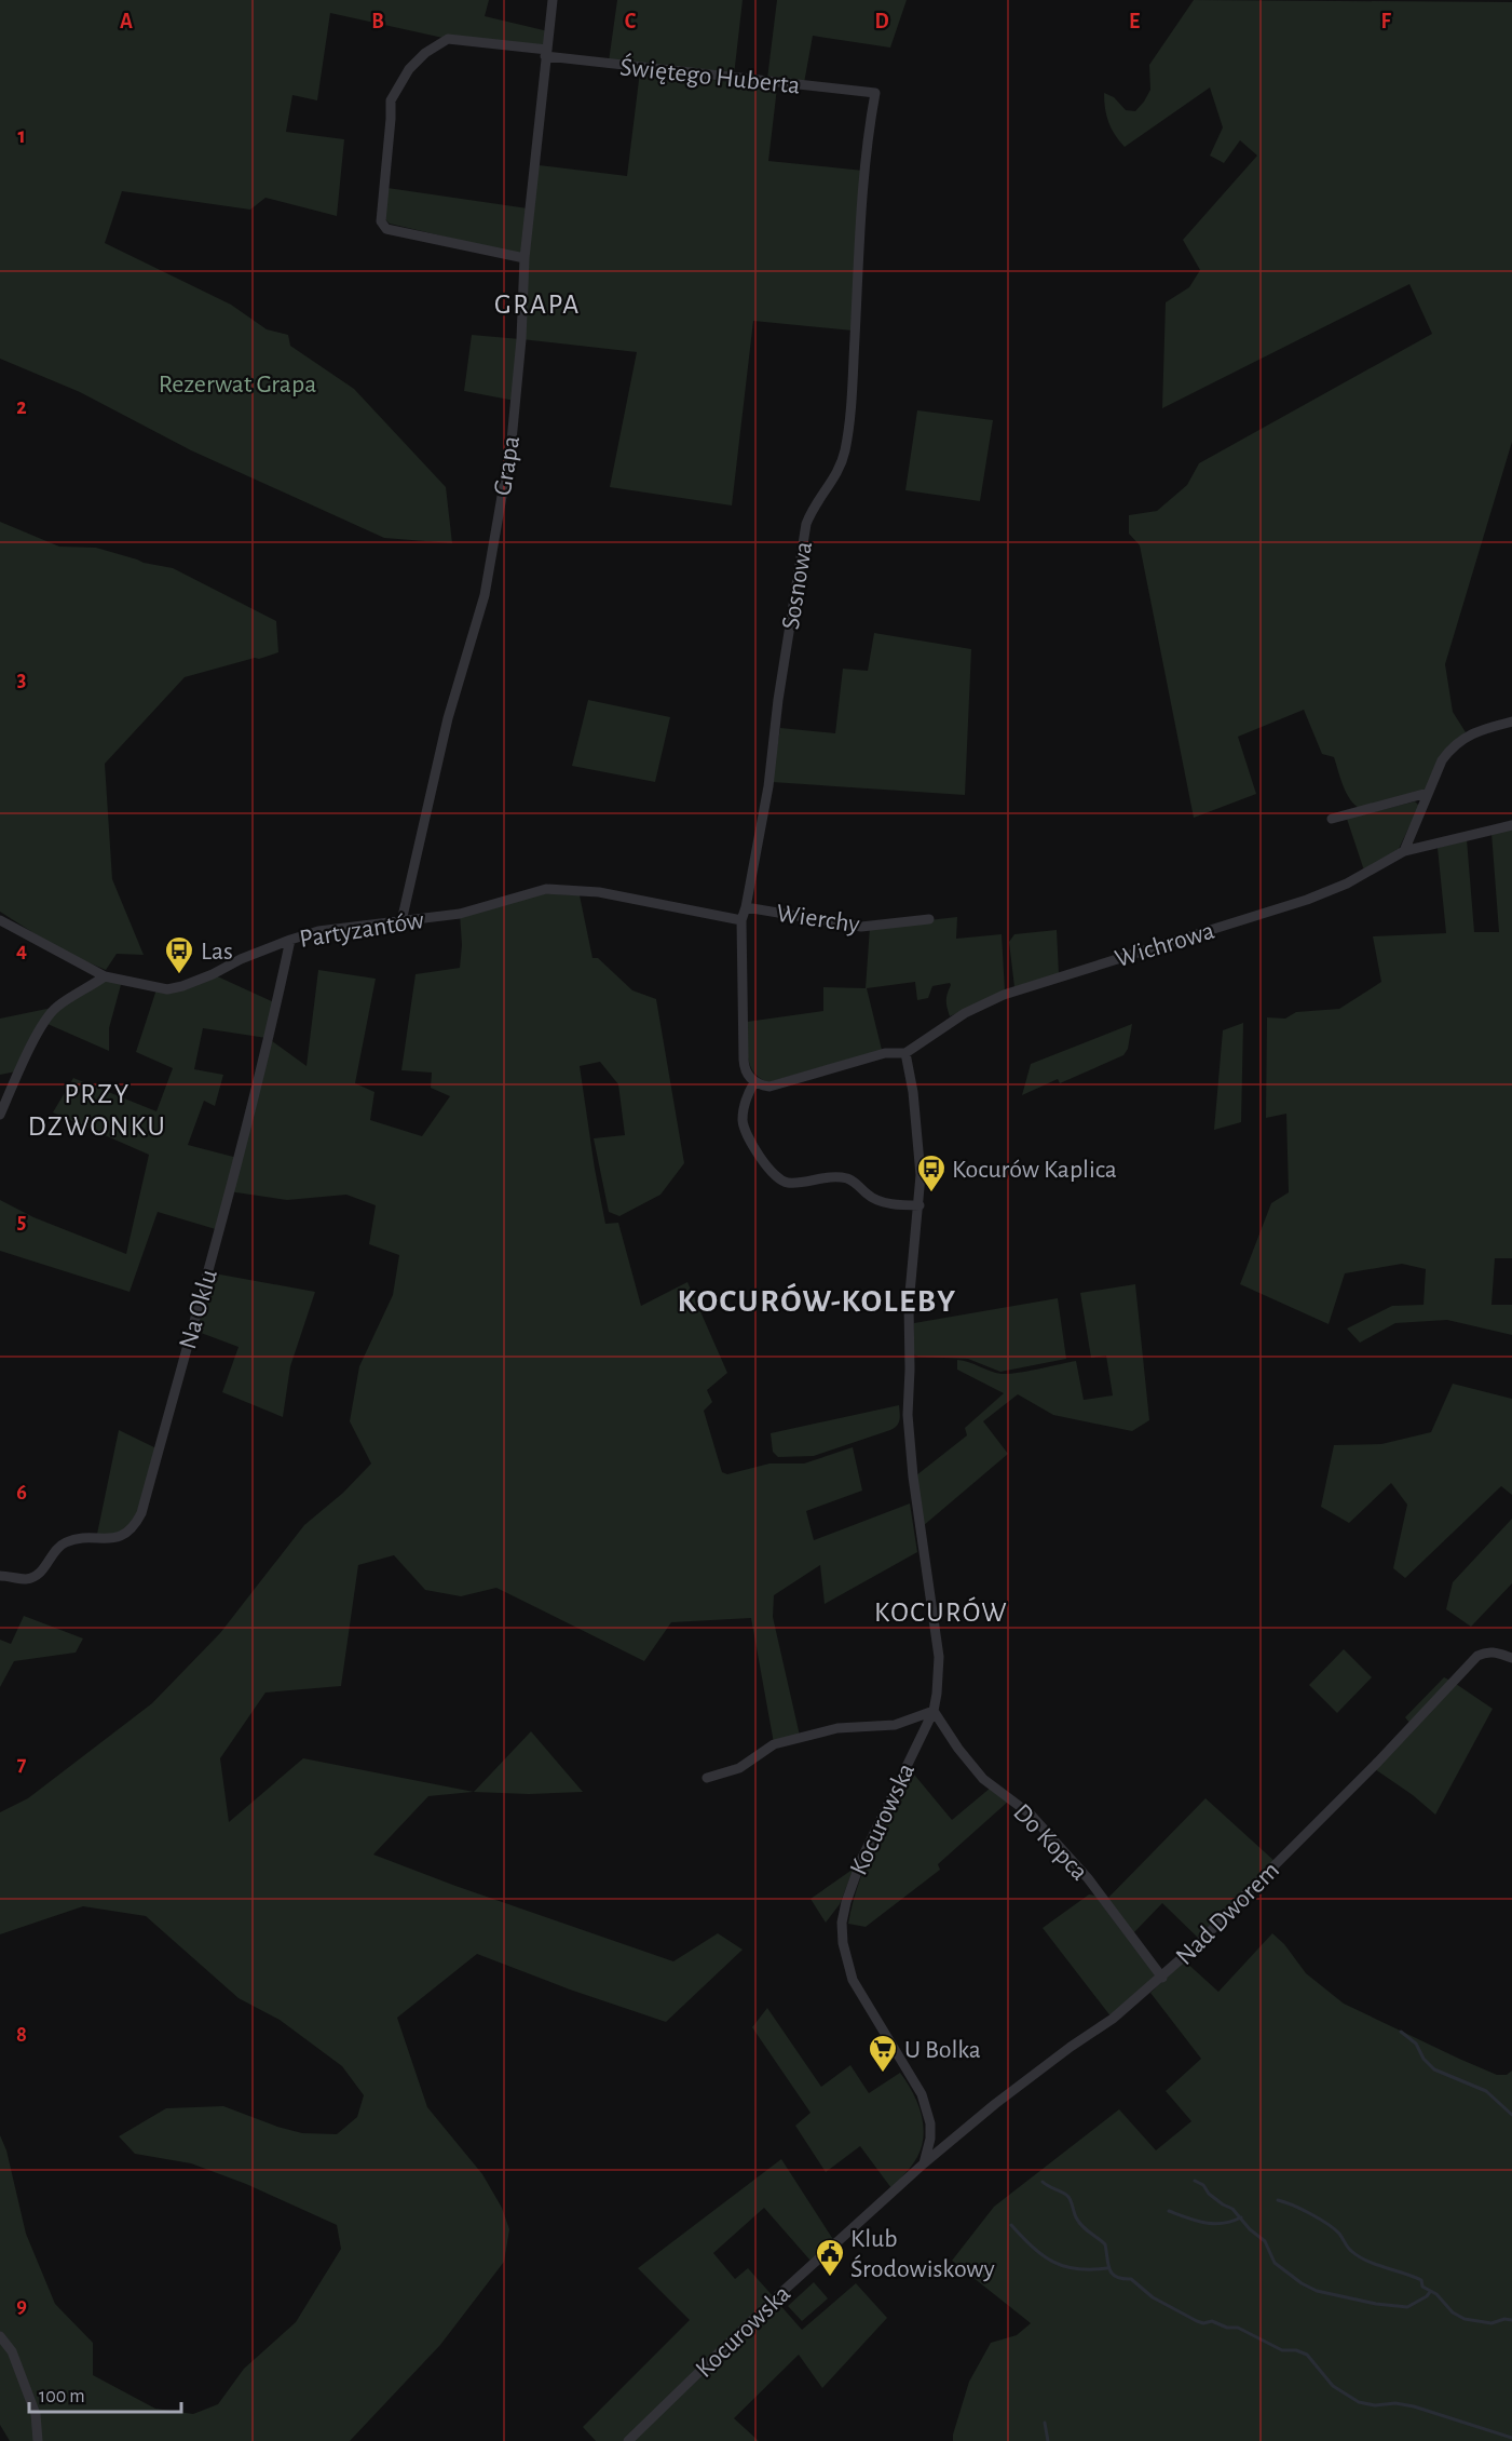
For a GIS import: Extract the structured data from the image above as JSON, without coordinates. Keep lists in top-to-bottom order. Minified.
{"streets":{"street":["Świętego Huberta","Grapa","Sosnowa","Wierchy","Partyzantów","Wichrowa","Na Oklu","Kocurowska","Do Kopca","Nad Dworem"]},"crossings":[["Świętego Huberta","Grapa"],["Świętego Huberta","Sosnowa"],["Grapa","Partyzantów"],["Sosnowa","Wierchy"],["Sosnowa","Partyzantów"],["Sosnowa","Wichrowa"],["Partyzantów","Na Oklu"],["Wichrowa","Kocurowska"],["Kocurowska","Do Kopca"],["Kocurowska","Nad Dworem"],["Do Kopca","Nad Dworem"]],"districts":["GRAPA","PRZY DZWONKU","KOCURÓW-KOLEBY","KOCURÓW"],"parks":["Rezerwat Grapa"],"places":{"bus stop":["Las","Kocurów Kaplica"],"supermarket":["U Bolka"],"public building":["Klub Środowiskowy"]},"scale_bar":"100 m","grid":{"columns":["A","B","C","D","E","F"],"rows":["1","2","3","4","5","6","7","8","9"]}}
